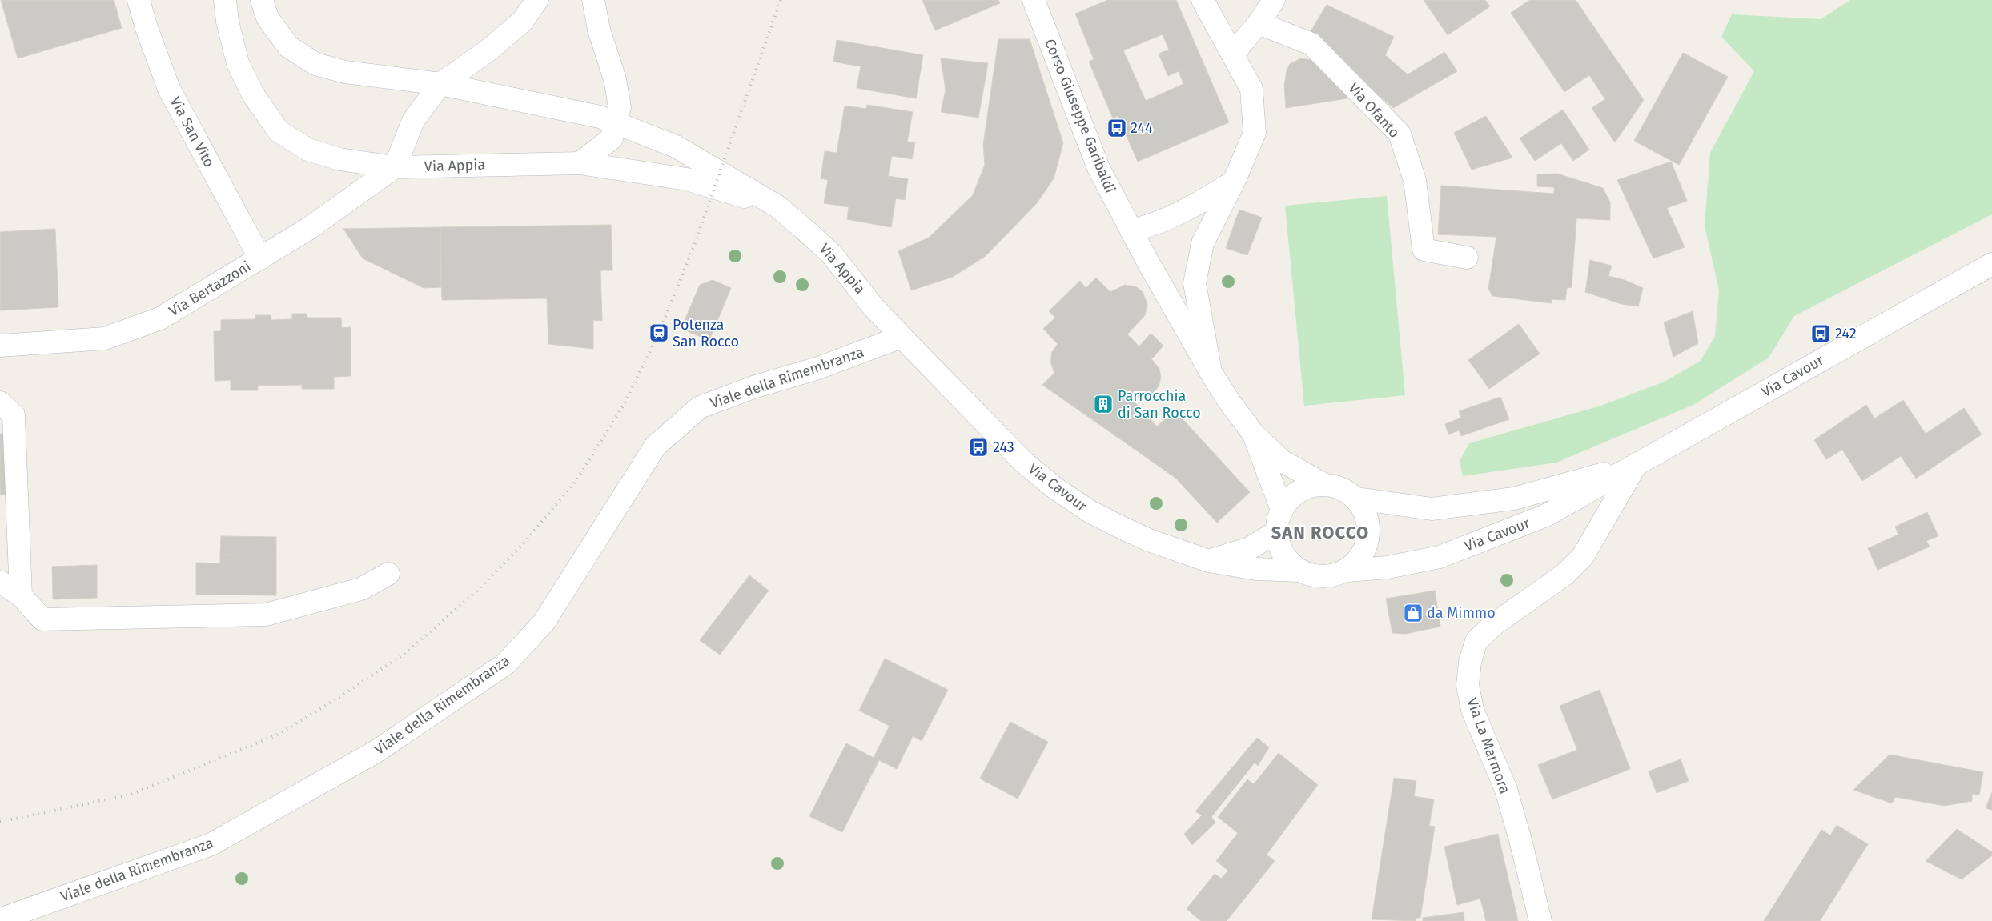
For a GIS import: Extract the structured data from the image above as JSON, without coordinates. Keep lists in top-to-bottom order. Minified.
{"streets":{"street":["Via Ofanto","Corso Giuseppe Garibaldi","Via San Vito","Via Appia","Via Bertazzoni","Via Cavour","Viale della Rimembranza","Via La Marmora"]},"crossings":[["Corso Giuseppe Garibaldi","Via Cavour"],["Via San Vito","Via Bertazzoni"],["Via Appia","Via Bertazzoni"],["Via Appia","Via Cavour"],["Via Appia","Viale della Rimembranza"],["Via Cavour","Viale della Rimembranza"],["Via Cavour","Via La Marmora"]],"districts":["SAN ROCCO"],"places":{"bus stop":["244","242","243"],"station":["Potenza San Rocco"],"building":["Parrocchia di San Rocco"],"shop":["da Mimmo"]}}
